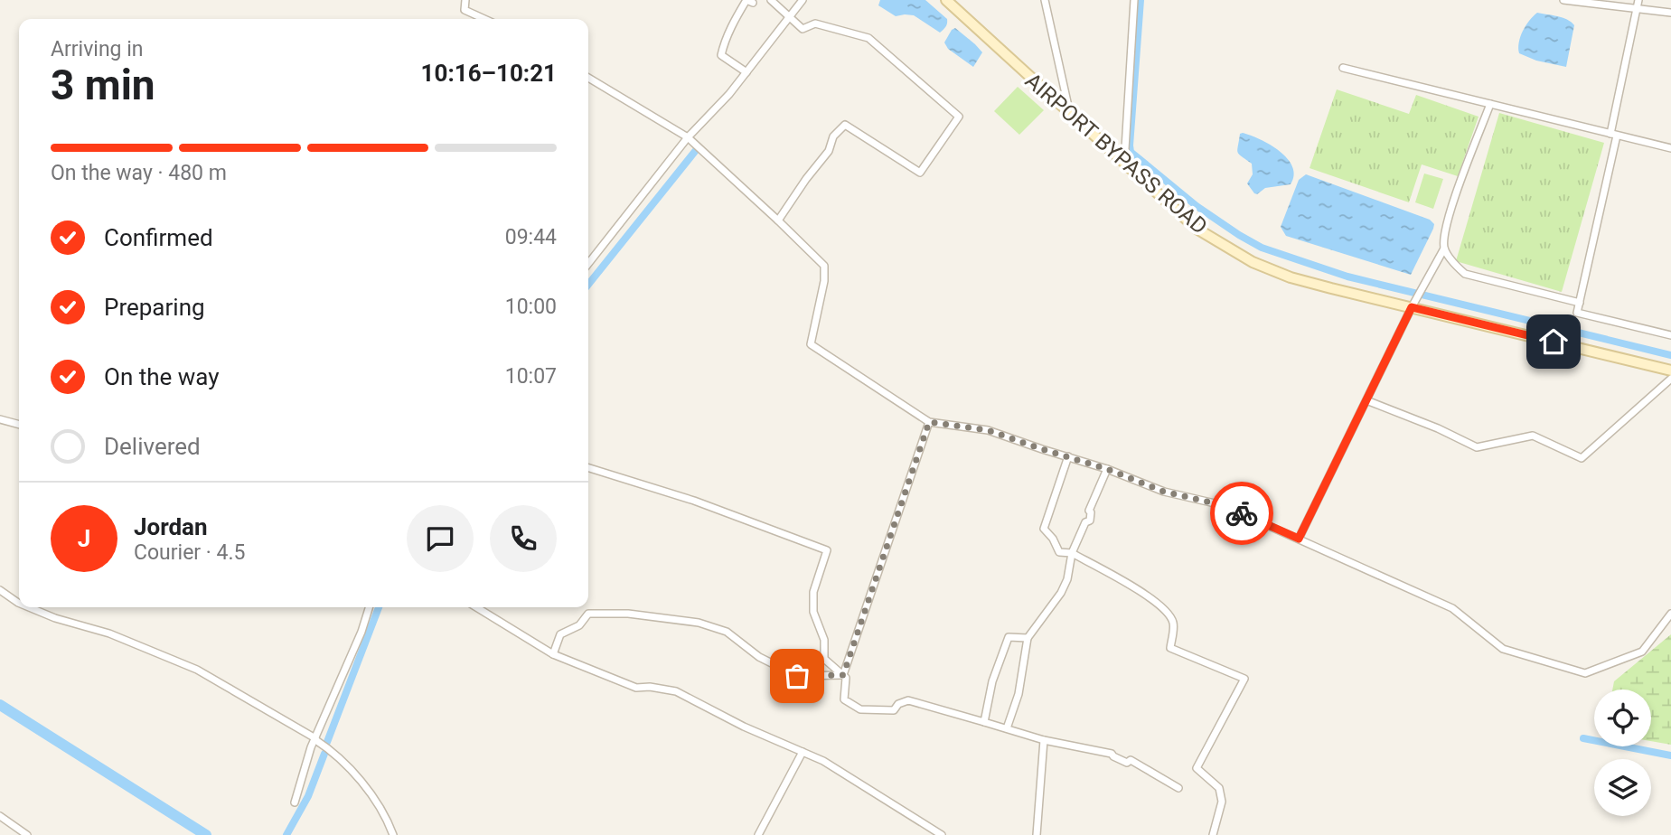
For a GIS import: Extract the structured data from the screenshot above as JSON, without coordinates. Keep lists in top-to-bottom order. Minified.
{"streets":{"street":["AIRPORT BYPASS ROAD"]},"page":{"heading":["3 min","Arriving in","10:16–10:21"],"panel":["Jordan","Courier · 4.5"],"bar":"On the way · 480 m","list":[["Confirmed","09:44"],["Preparing","10:00"],["On the way","10:07"],"Delivered"],"round":"J"}}
